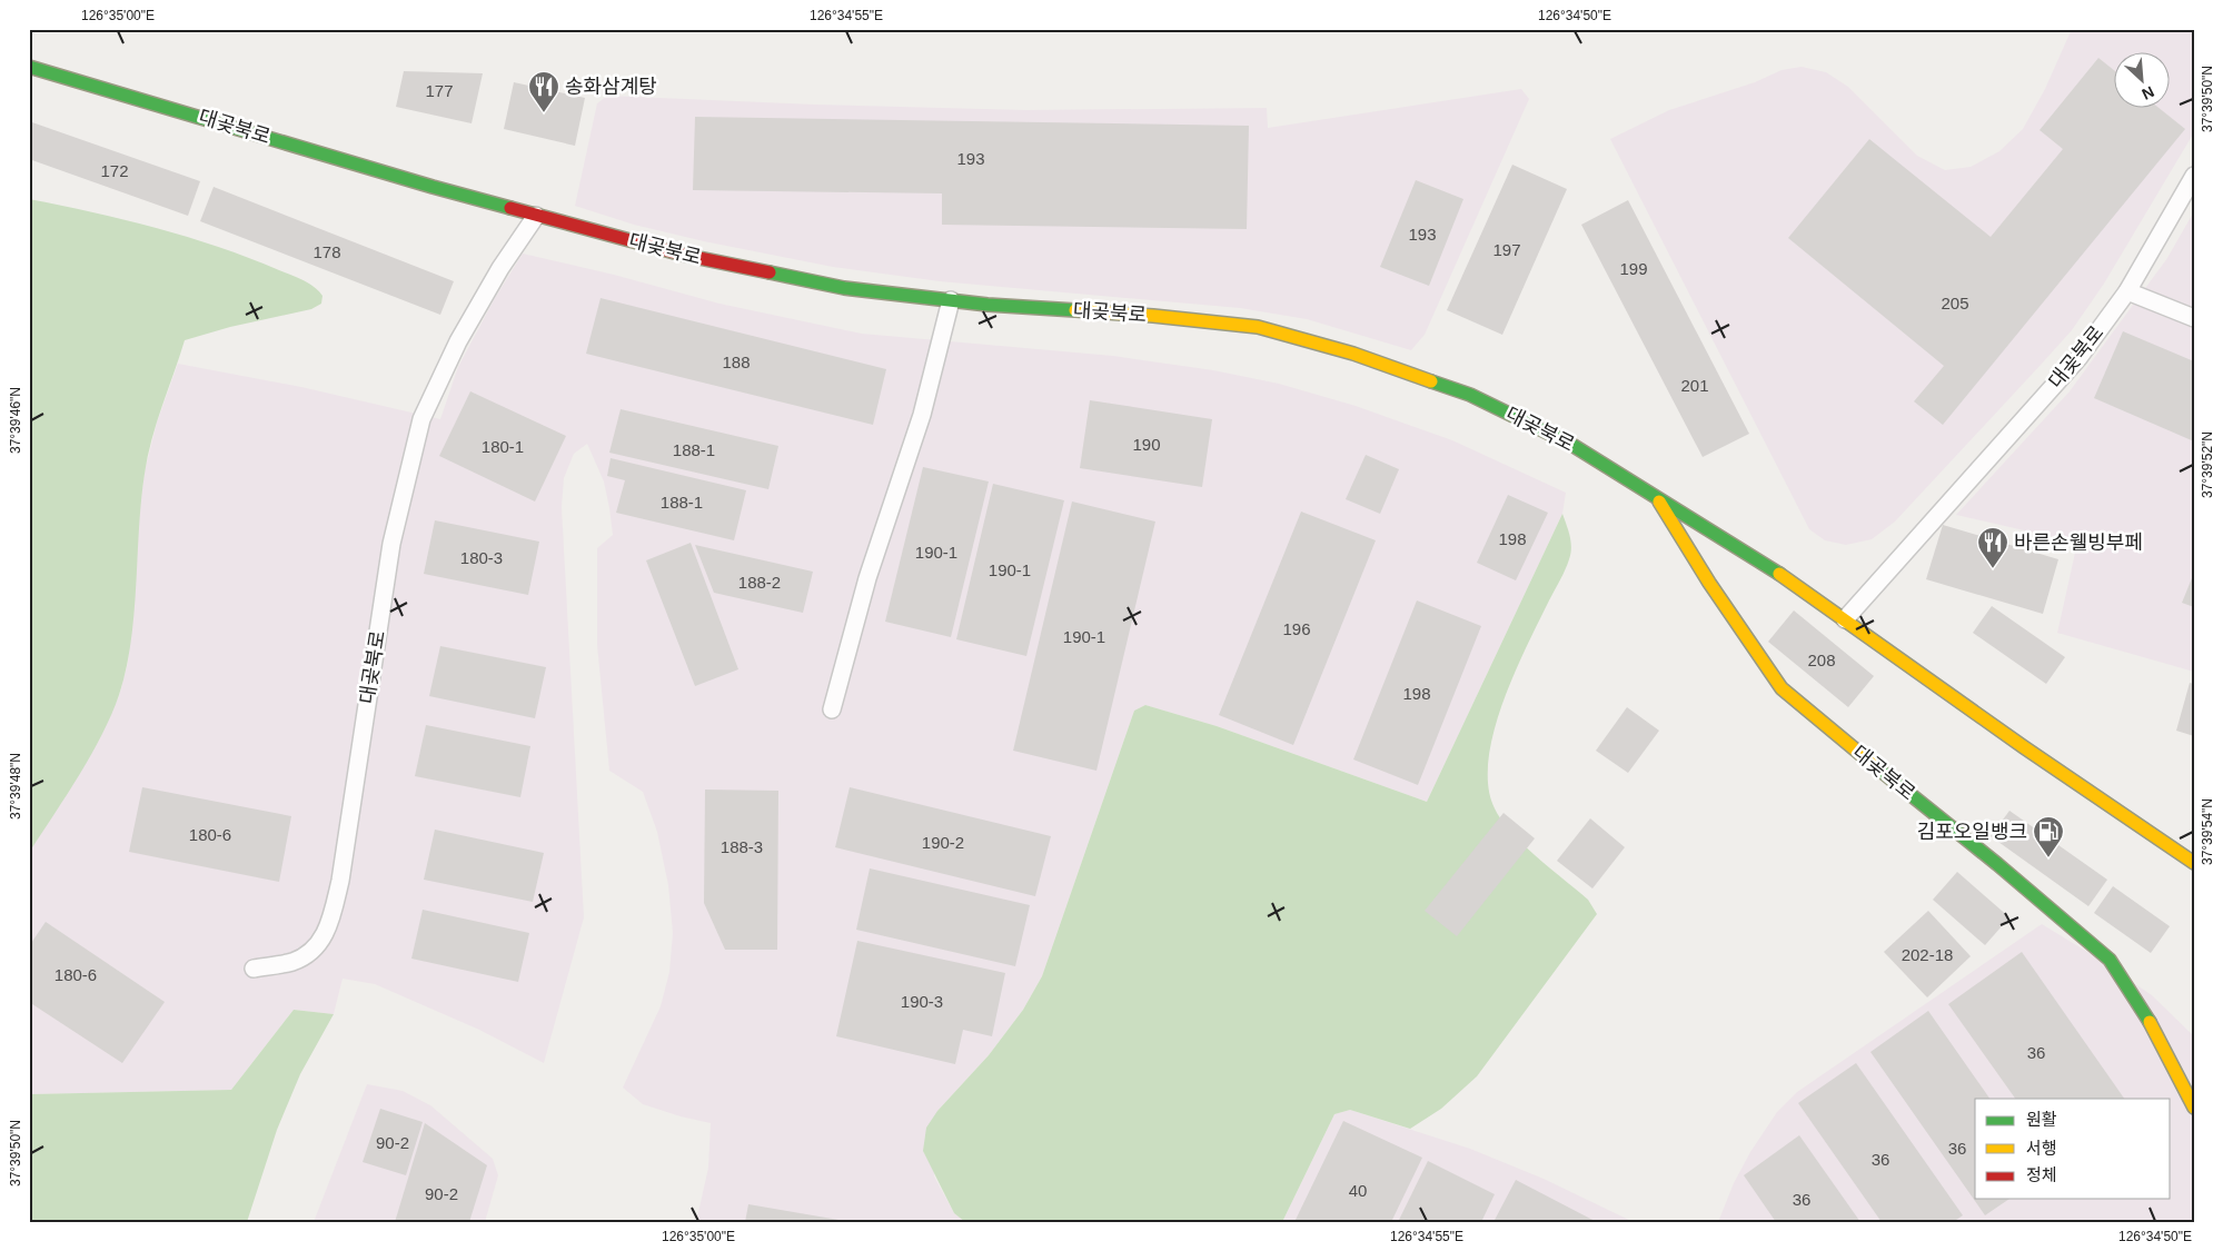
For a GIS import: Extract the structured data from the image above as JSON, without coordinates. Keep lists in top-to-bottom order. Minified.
{"streets":{"street":["대곶북로"]},"places":{"restaurant":["송화삼계탕","바른손웰빙부페"],"fuel station":["김포오일뱅크"]},"house_numbers":["177","193","172","193","197","178","199","205","188","201","190","180-1","188-1","188-1","198","190-1","180-3","190-1","188-2","196","190-1","208","198","180-6","190-2","188-3","202-18","180-6","190-3","36","90-2","36","36","40","90-2","36"],"legend":["원활","서행","정체"],"north":"bottom right","coordinates":["126°35'00\"E","126°34'55\"E","126°34'50\"E","37°39'50\"N","37°39'46\"N","37°39'52\"N","37°39'48\"N","37°39'54\"N"]}
